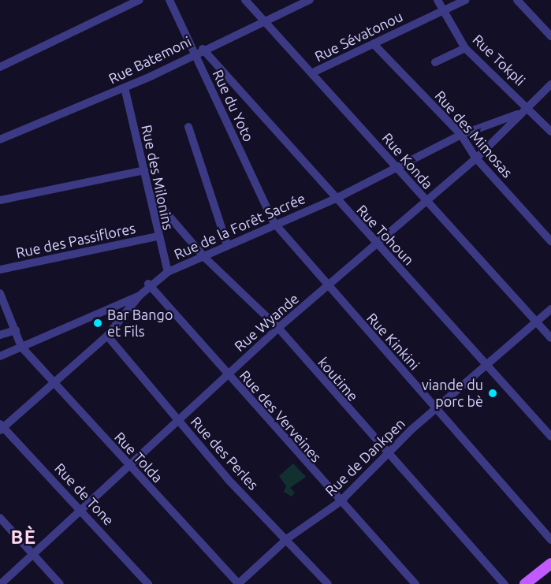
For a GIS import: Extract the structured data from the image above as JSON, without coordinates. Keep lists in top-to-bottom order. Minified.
{"streets":{"street":["Rue Sévatonou","Rue Batemoni","Rue Tokpli","Rue du Yoto","Rue des Mimosas","Rue Konda","Rue des Milonins","Rue de la Forêt Sacrée","Rue Tohoun","Rue des Passiflores","Rue Wyande","Rue Kinkini","koutime","Rue des Verveines","Rue des Perles","Rue Tolda","Rue de Dankpen","Rue de Tone"]},"crossings":[["Rue Sévatonou","Rue Tokpli"],["Rue Sévatonou","Rue des Mimosas"],["Rue Sévatonou","Rue Konda"],["Rue Batemoni","Rue du Yoto"],["Rue Batemoni","Rue Konda"],["Rue Batemoni","Rue des Milonins"],["Rue Batemoni","Rue Tohoun"],["Rue Tokpli","Rue Wyande"],["Rue du Yoto","Rue de la Forêt Sacrée"],["Rue du Yoto","Rue Tohoun"],["Rue du Yoto","Rue Kinkini"],["Rue des Mimosas","Rue de la Forêt Sacrée"],["Rue des Mimosas","Rue Wyande"],["Rue Konda","Rue de la Forêt Sacrée"],["Rue Konda","Rue Wyande"],["Rue Konda","Rue de Dankpen"],["Rue des Milonins","Rue de la Forêt Sacrée"],["Rue des Milonins","Rue des Passiflores"],["Rue des Milonins","koutime"],["Rue de la Forêt Sacrée","Rue Tohoun"],["Rue de la Forêt Sacrée","Rue Wyande"],["Rue de la Forêt Sacrée","Rue Kinkini"],["Rue de la Forêt Sacrée","koutime"],["Rue de la Forêt Sacrée","Rue des Verveines"],["Rue de la Forêt Sacrée","Rue des Perles"],["Rue de la Forêt Sacrée","Rue Tolda"],["Rue de la Forêt Sacrée","Rue de Tone"],["Rue Tohoun","Rue Wyande"],["Rue Tohoun","Rue de Dankpen"],["Rue Wyande","Rue Kinkini"],["Rue Wyande","koutime"],["Rue Wyande","Rue des Verveines"],["Rue Wyande","Rue des Perles"],["Rue Wyande","Rue Tolda"],["Rue Wyande","Rue de Tone"],["Rue Kinkini","Rue de Dankpen"],["koutime","Rue de Dankpen"],["Rue des Verveines","Rue de Dankpen"],["Rue des Perles","Rue de Dankpen"],["Rue Tolda","Rue de Dankpen"]],"districts":["BÈ"],"places":["Bar Bango et Fils","viande du porc bè"]}
